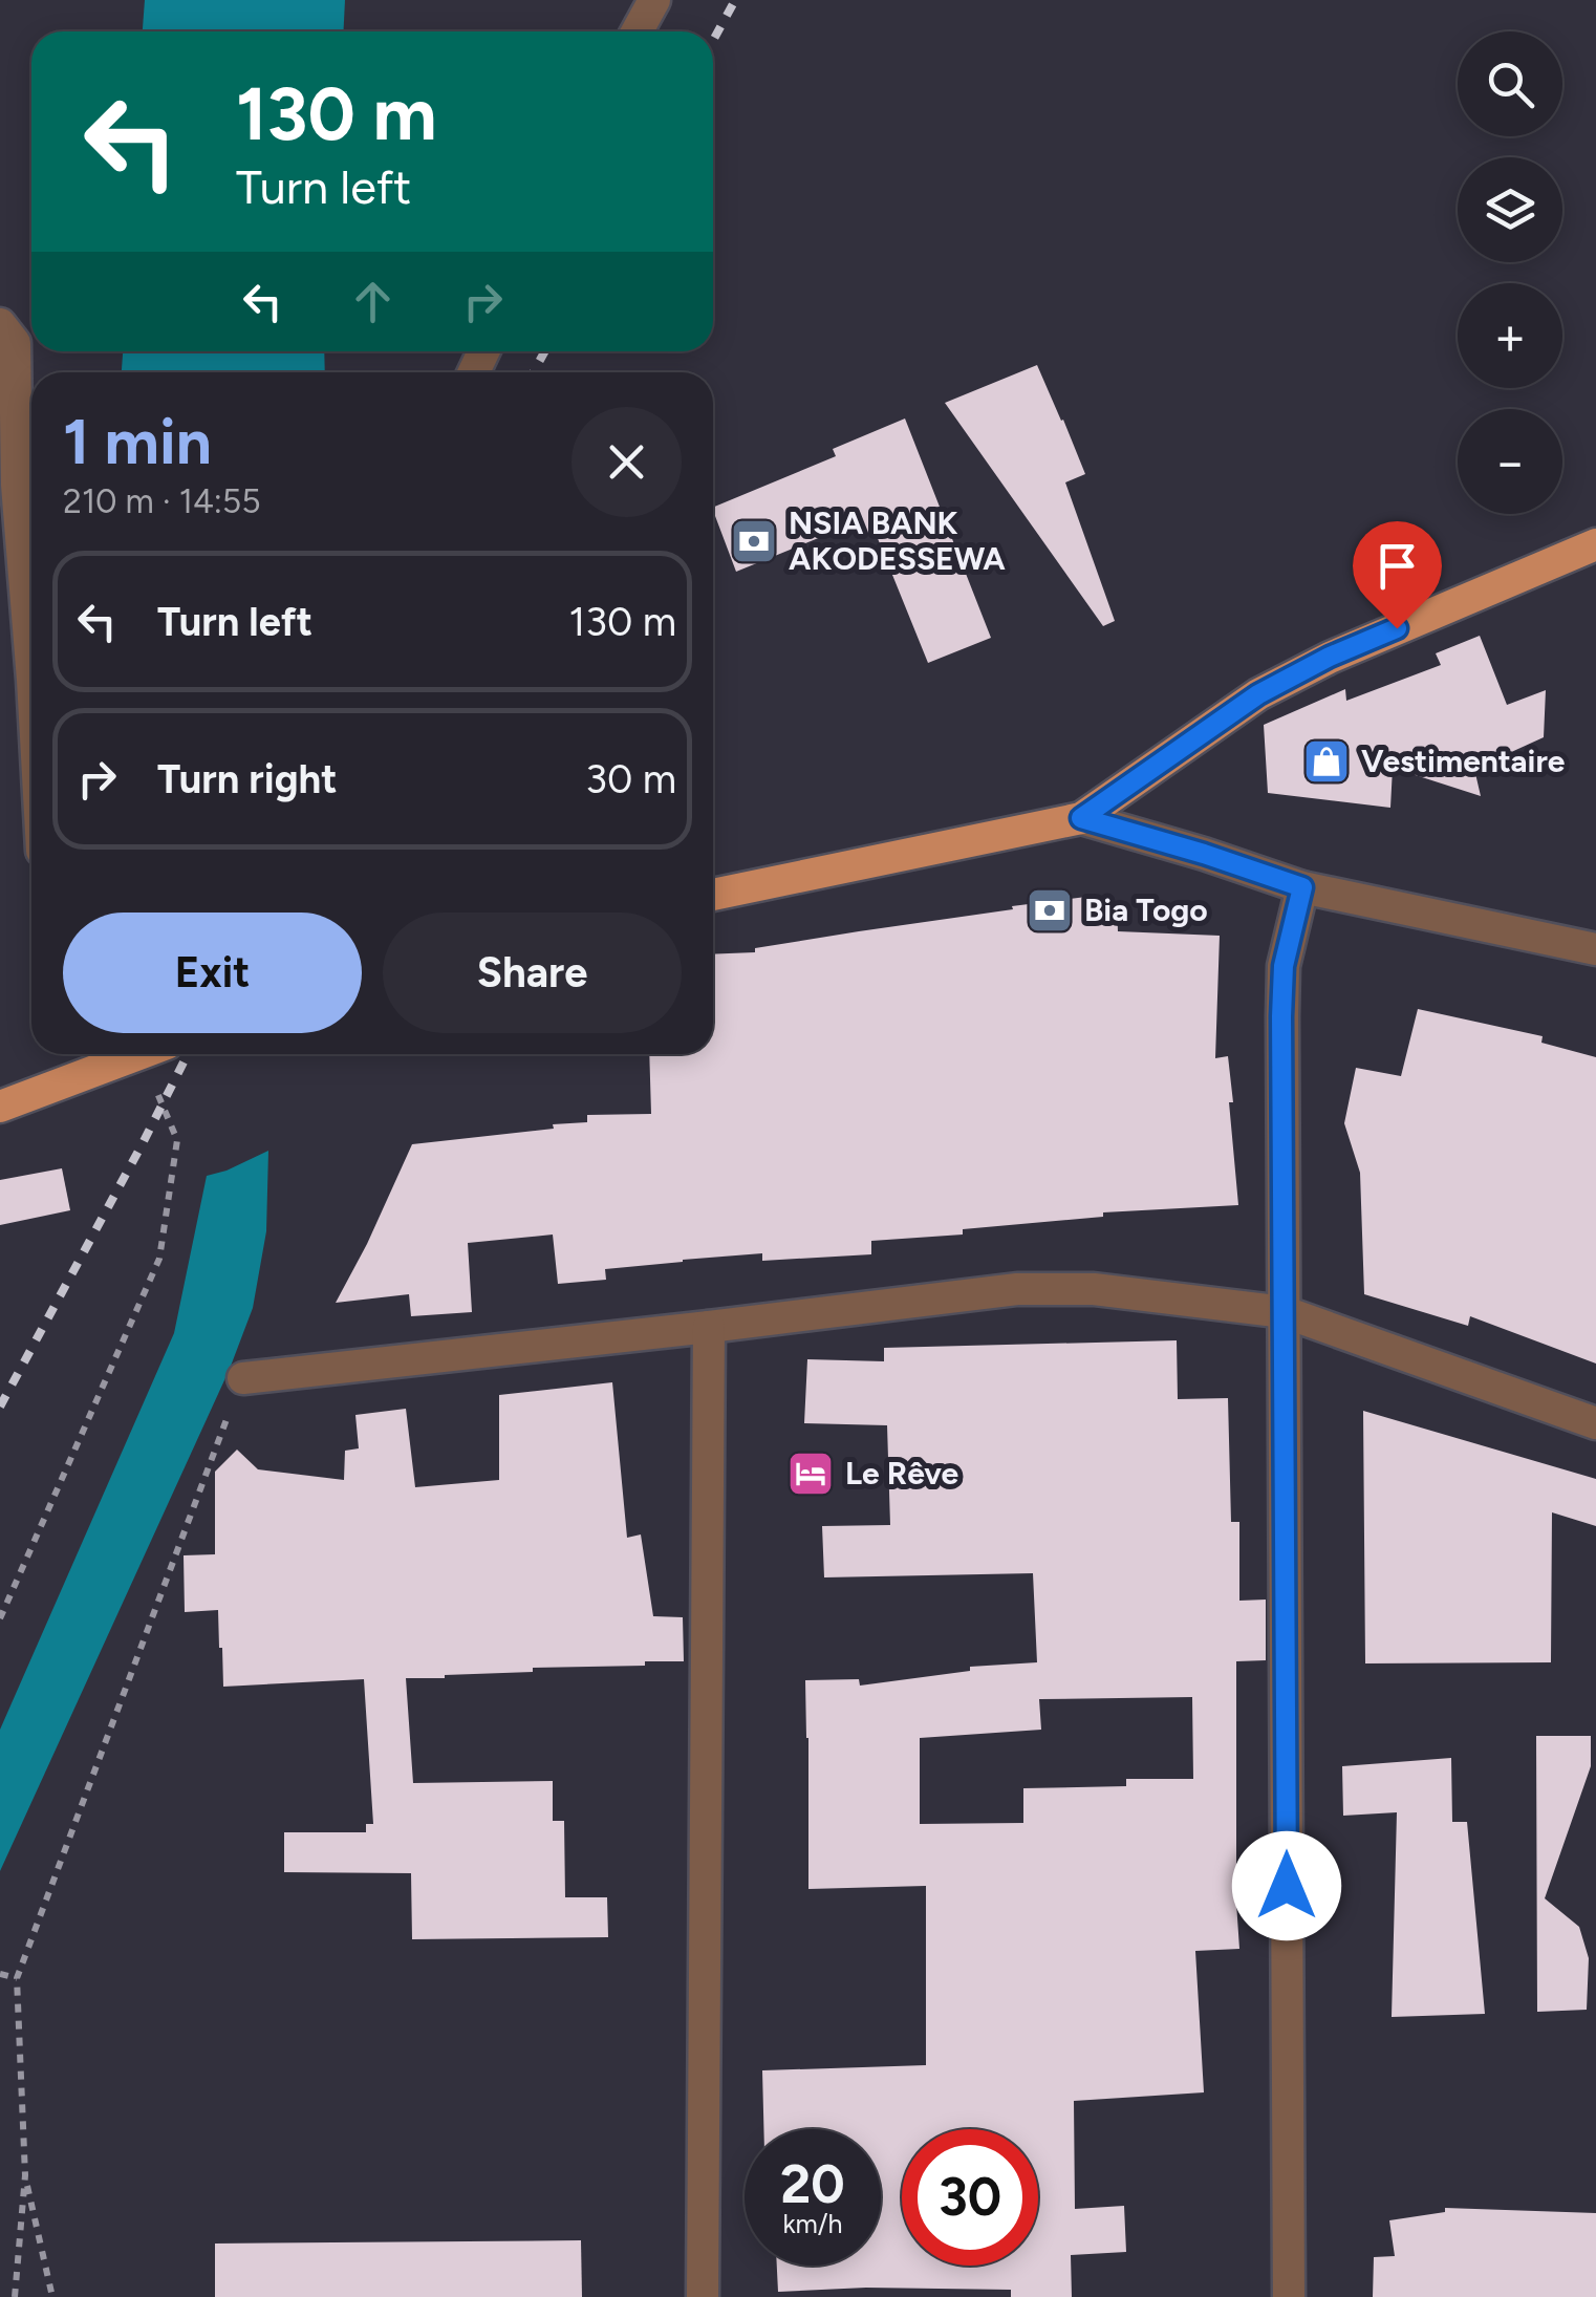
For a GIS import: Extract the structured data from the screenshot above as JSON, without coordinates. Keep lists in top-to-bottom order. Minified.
{"places":{"bank":["NSIA BANK AKODESSEWA","Bia Togo"],"shop":["Vestimentaire"],"hotel":["Le Rêve"]},"page":{"map_buttons":["+","−"],"turn":["130 m","Turn left"],"heading":["1 min","210 m · 14:55"],"list":[{"name":"Turn left","value":"130 m"},{"name":"Turn right","value":"30 m"}],"buttons":["Exit","Share"],"speed":"20 km/h","limit":"30"}}
